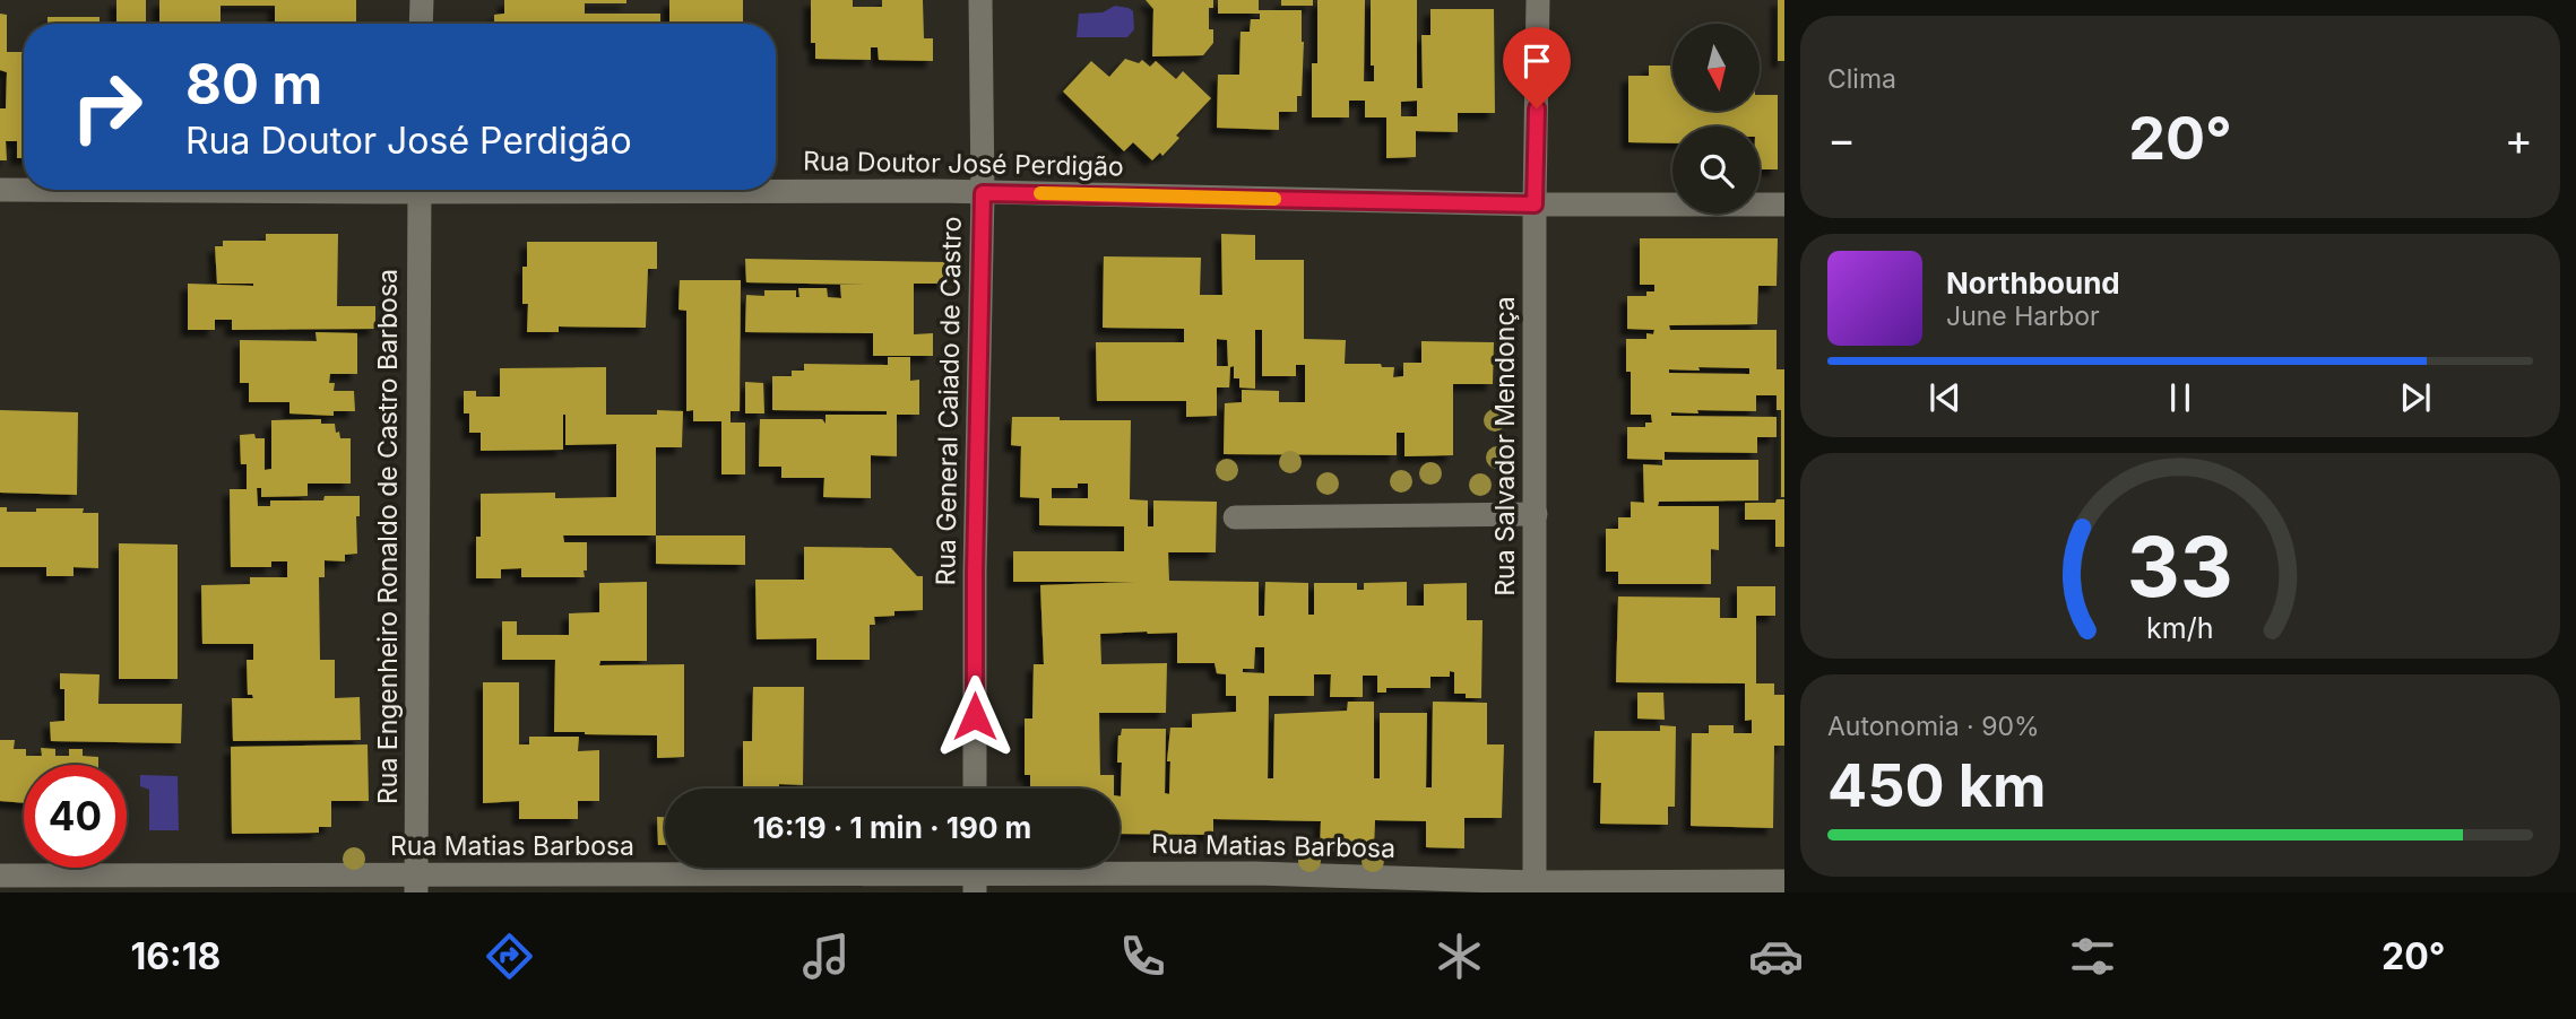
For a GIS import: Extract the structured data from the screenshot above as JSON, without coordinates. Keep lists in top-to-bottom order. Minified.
{"streets":{"street":["Rua Doutor José Perdigão","Rua General Caiado de Castro","Rua Salvador Mendonça","Rua Engenheiro Ronaldo de Castro Barbosa","Rua Matias Barbosa"]},"crossings":[["Rua Doutor José Perdigão","Rua General Caiado de Castro"],["Rua Doutor José Perdigão","Rua Salvador Mendonça"],["Rua Salvador Mendonça","Rua Matias Barbosa"],["Rua Engenheiro Ronaldo de Castro Barbosa","Rua Matias Barbosa"]],"north":"bottom","page":{"tile":["Clima",["Autonomia · 90%","450 km"]],"turn":["80 m","Rua Doutor José Perdigão"],"heat":["−","20°","+"],"song":["Northbound","June Harbor"],"limit":"40","trip":"16:19 · 1 min · 190 m","tabs":["16:18","20°"],"gauge":["33","km/h"]}}
